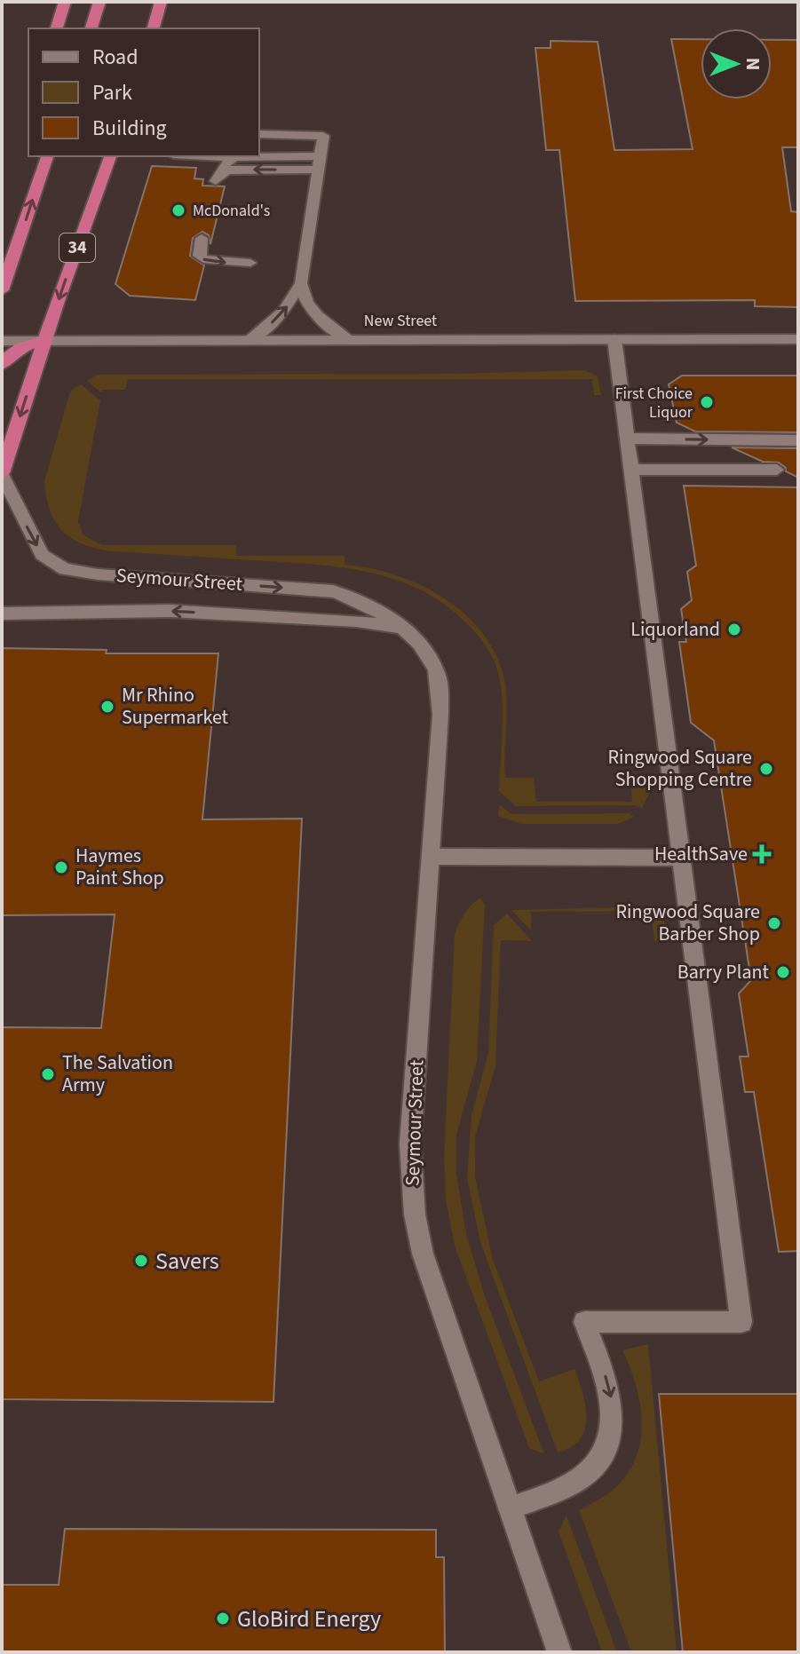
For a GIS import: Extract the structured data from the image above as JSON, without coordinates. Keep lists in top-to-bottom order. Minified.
{"streets":{"highway":["34"],"street":["New Street","Seymour Street"]},"crossings":[["34","New Street"],["34","Seymour Street"]],"places":{"other":["McDonald's","First Choice Liquor","Liquorland","Mr Rhino Supermarket","Ringwood Square Shopping Centre","Haymes Paint Shop","Ringwood Square Barber Shop","Barry Plant","The Salvation Army","Savers","GloBird Energy"],"health":["HealthSave"]},"legend":["Road","Park","Building"],"north":"right"}
